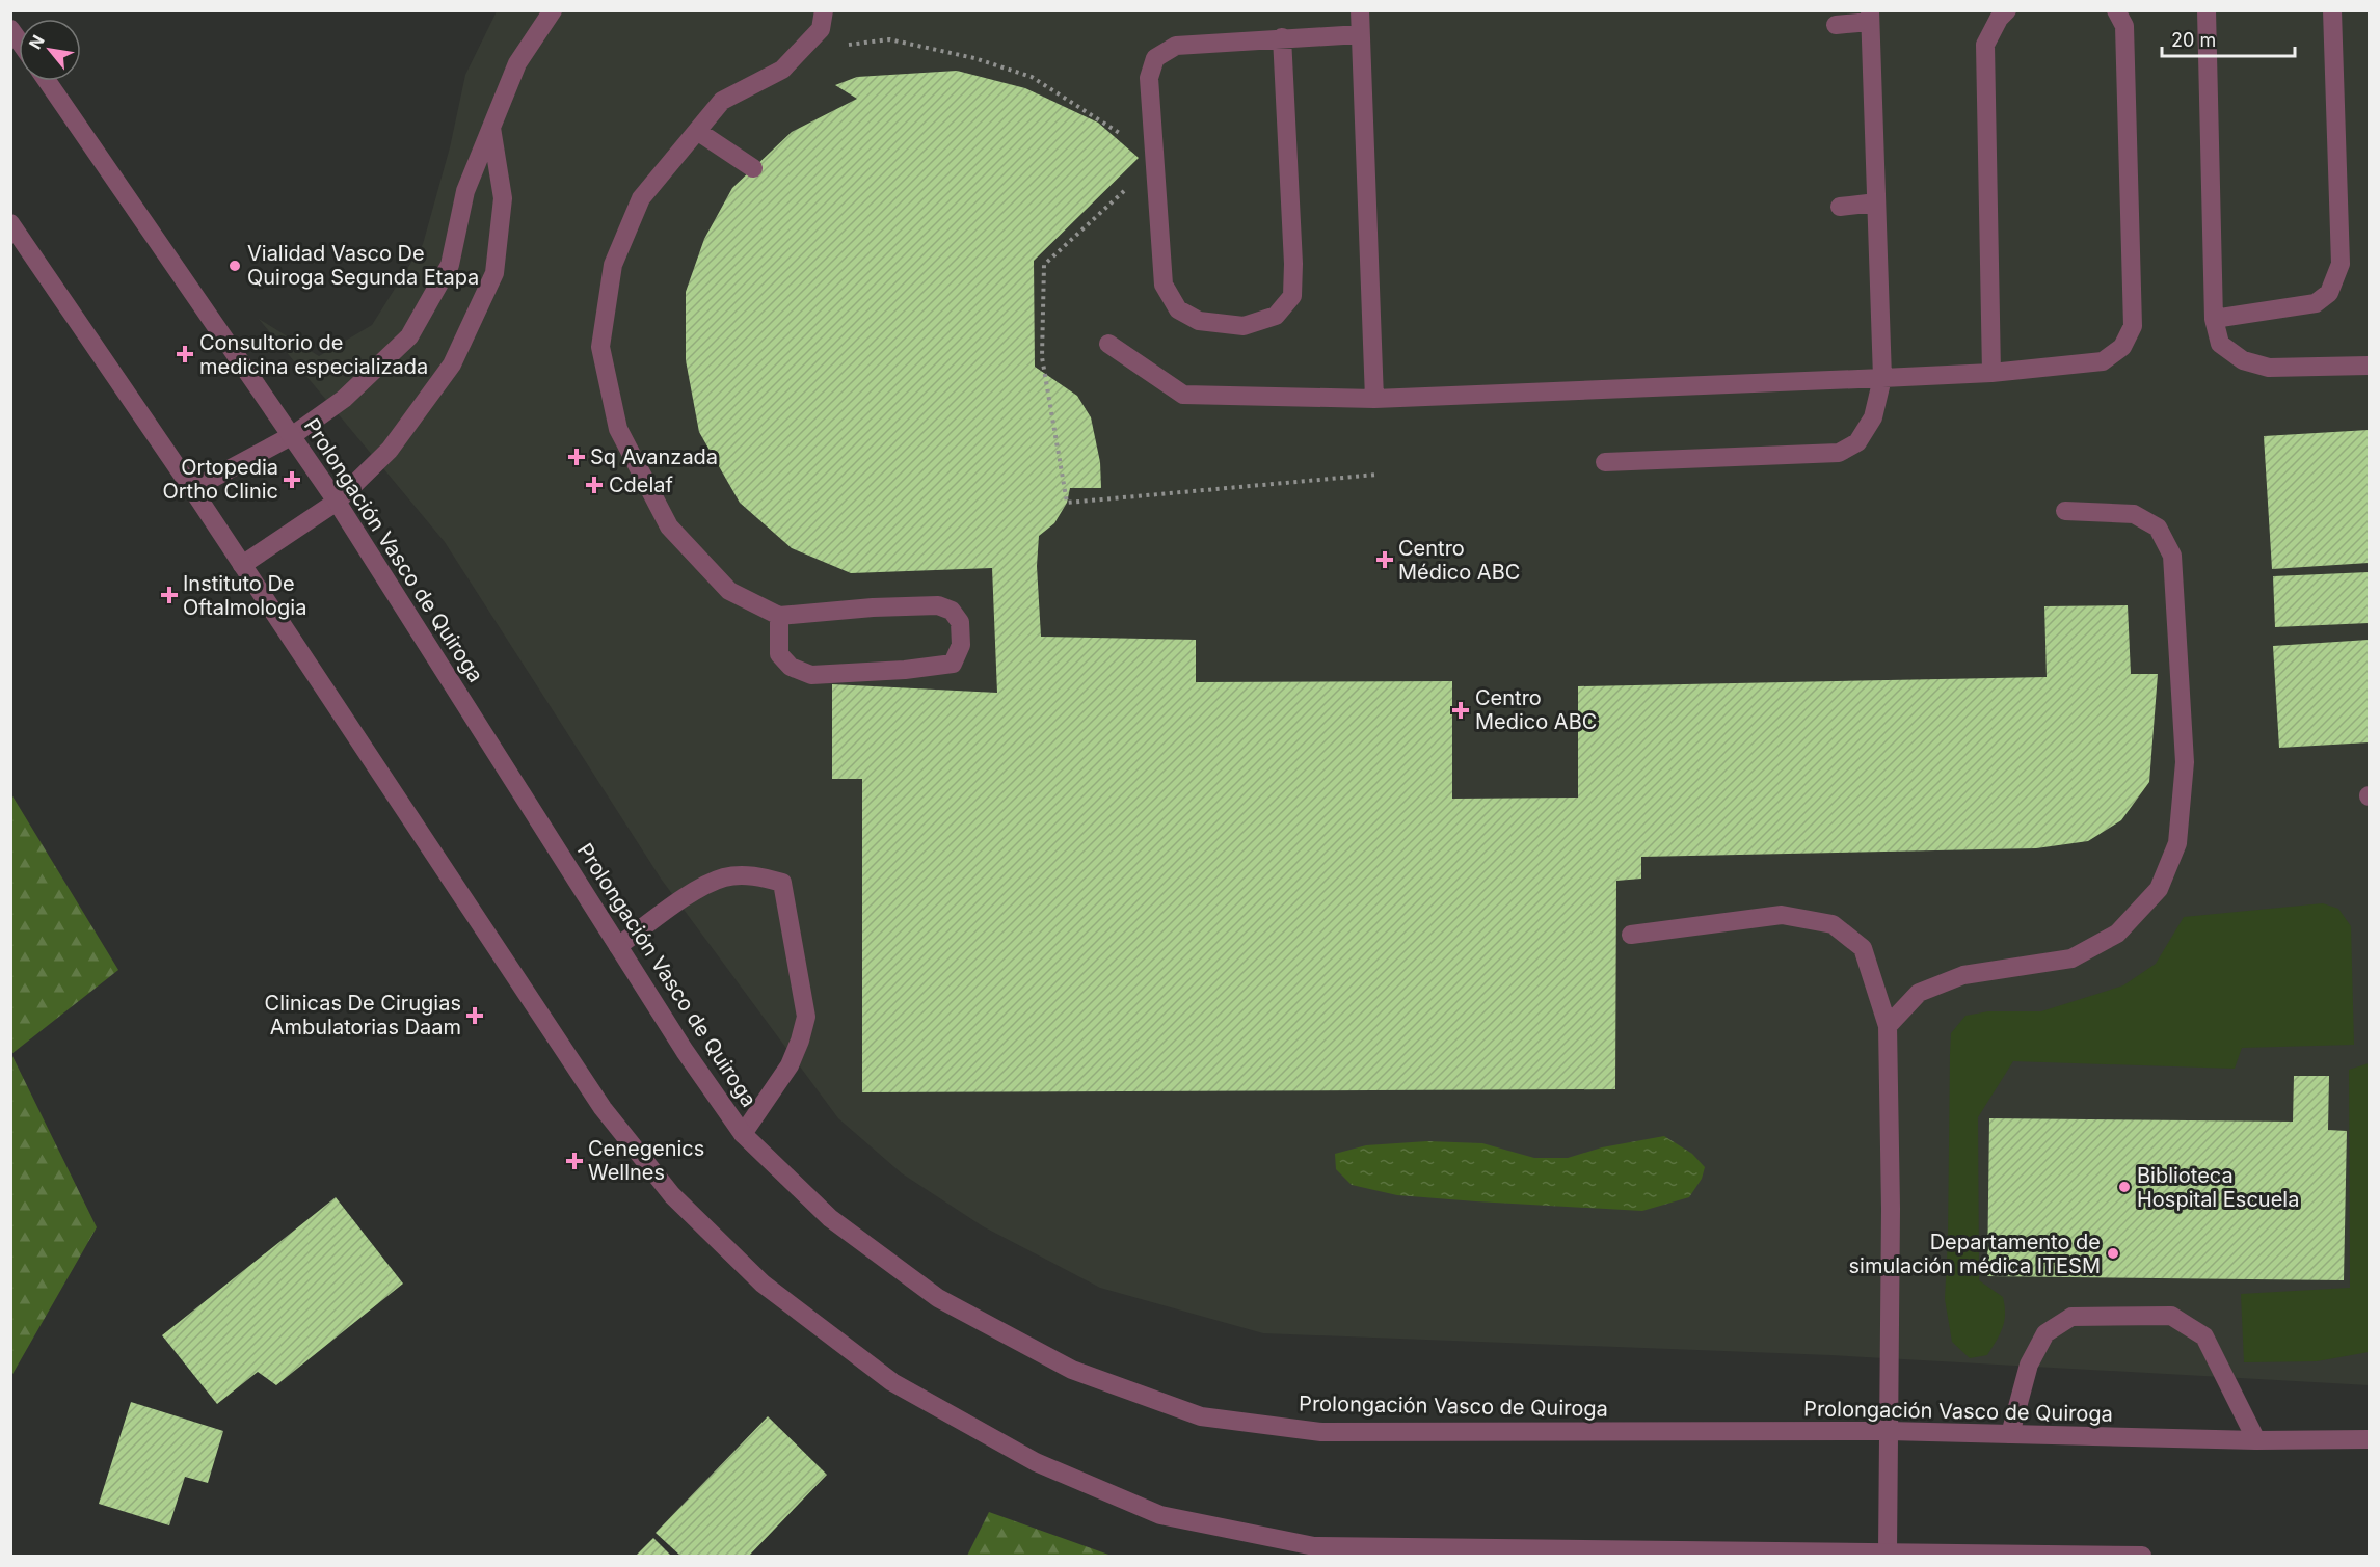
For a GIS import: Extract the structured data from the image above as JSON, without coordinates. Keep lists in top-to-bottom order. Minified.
{"streets":{"street":["Prolongación Vasco de Quiroga"]},"places":{"other":["Vialidad Vasco De Quiroga Segunda Etapa","Biblioteca Hospital Escuela","Departamento de simulación médica ITESM"],"health":["Consultorio de medicina especializada","Sq Avanzada","Ortopedia Ortho Clinic","Cdelaf","Centro Médico ABC","Instituto De Oftalmologia","Centro Medico ABC","Clinicas De Cirugias Ambulatorias Daam","Cenegenics Wellnes"]},"scale_bar":"20 m","north":"top left"}
